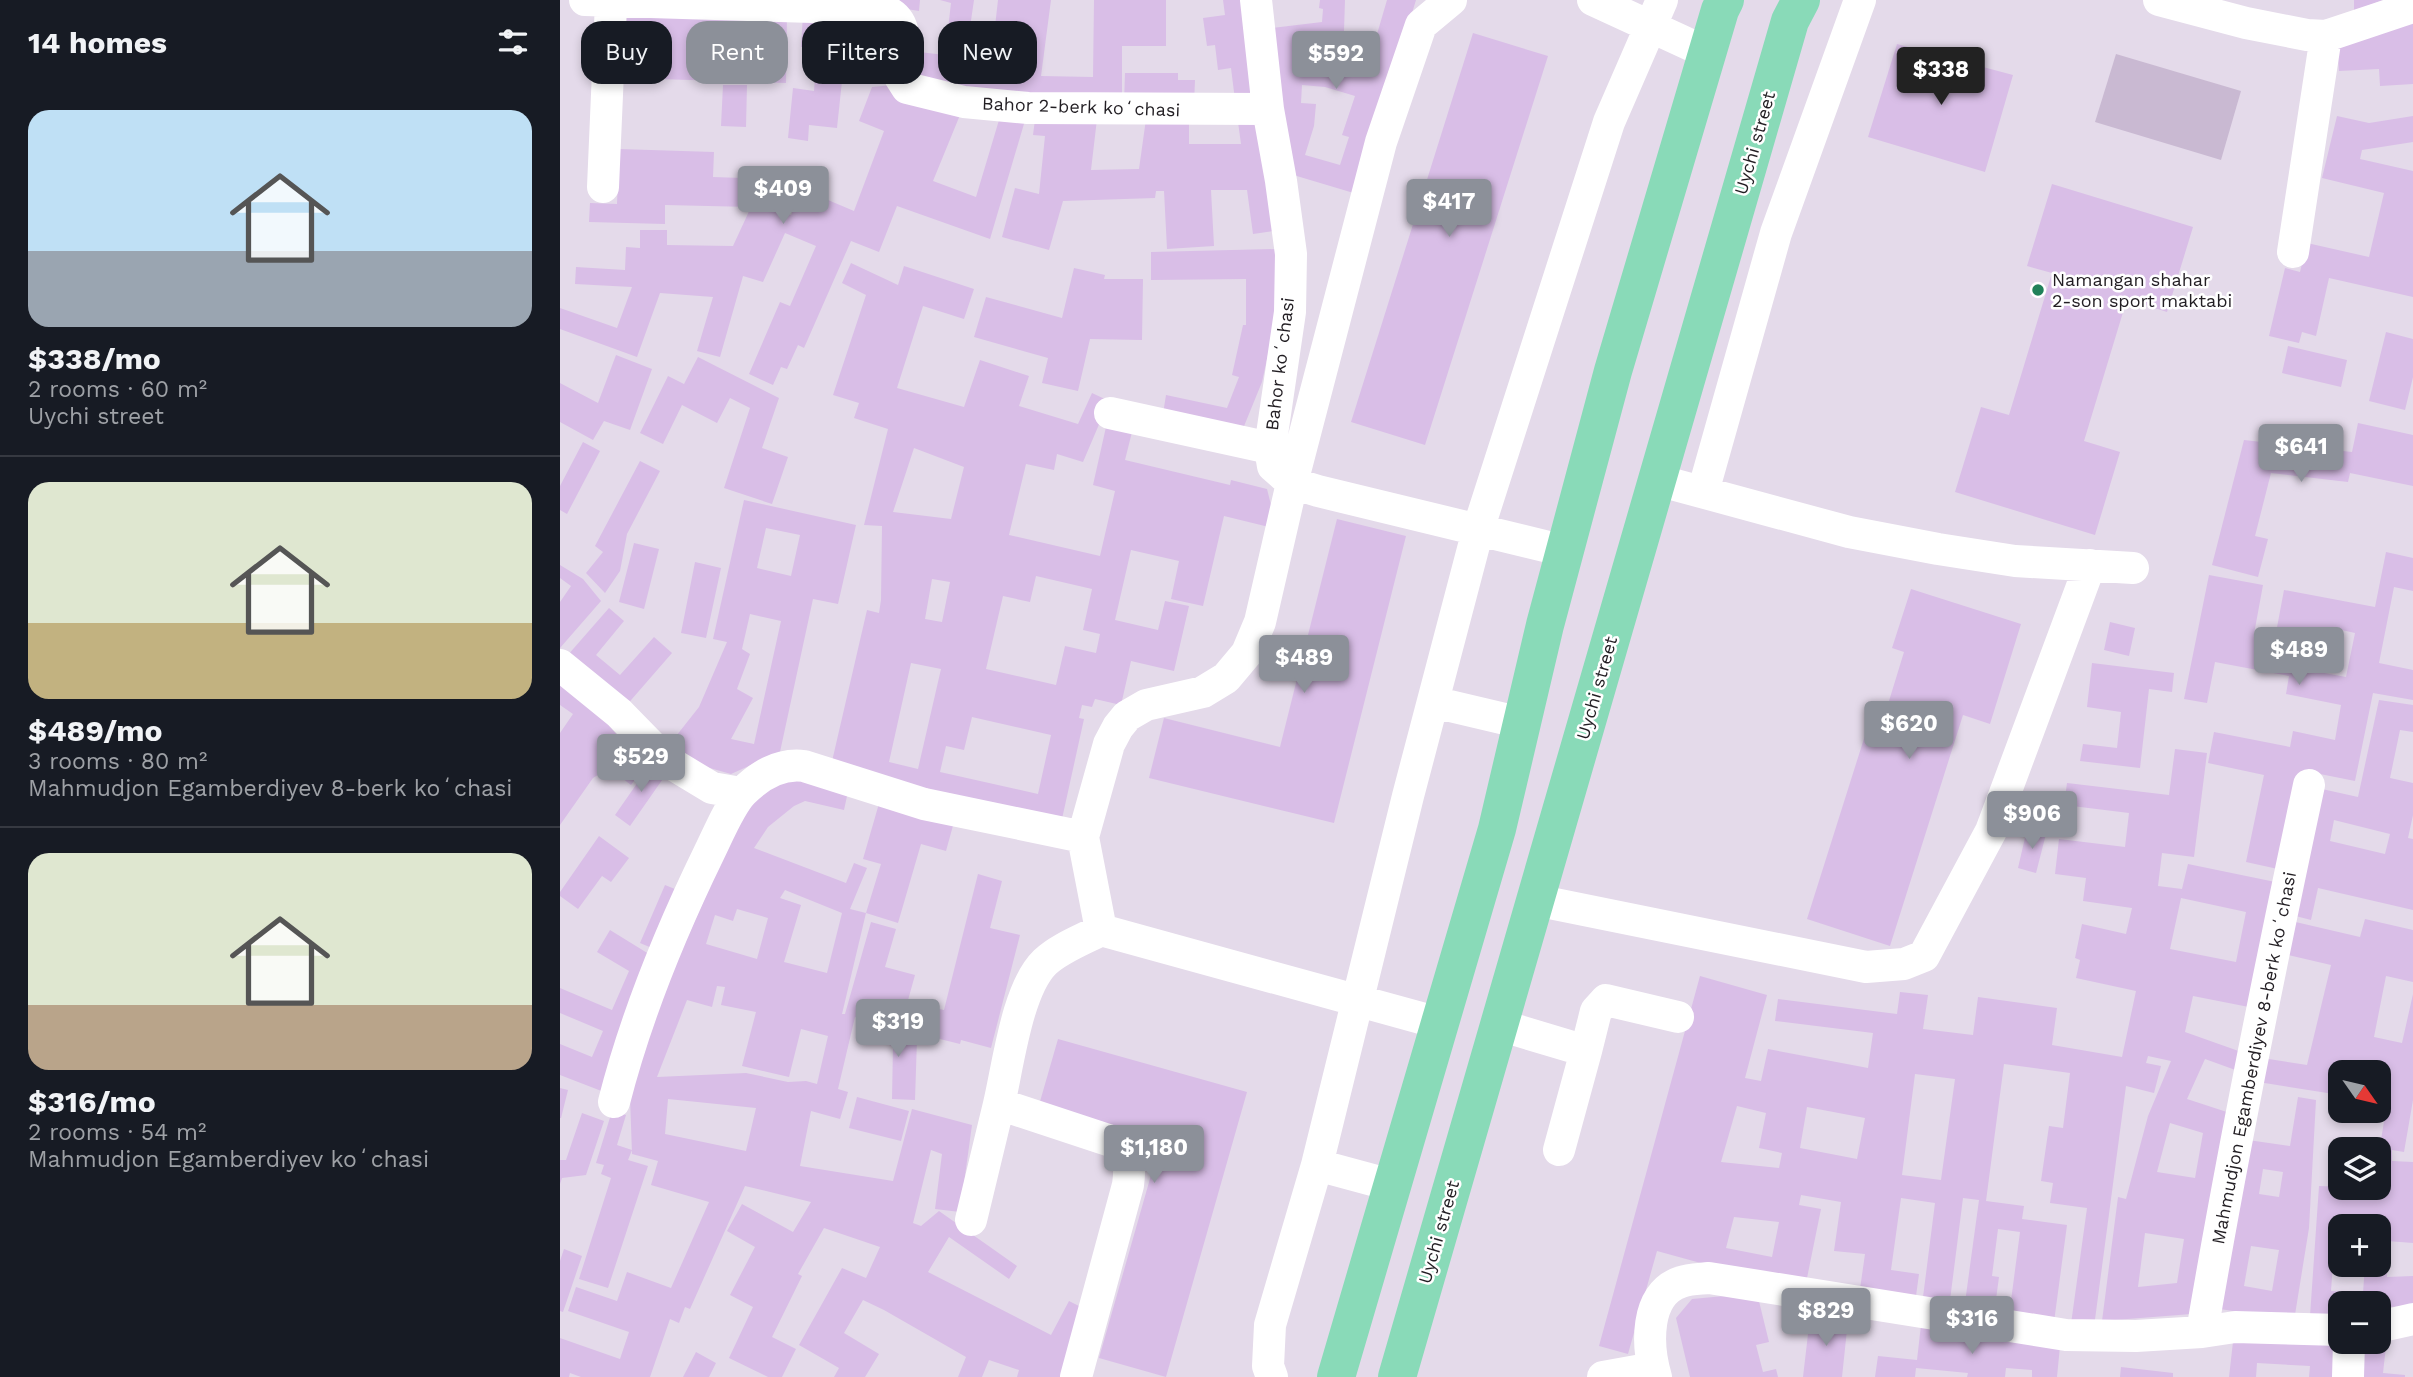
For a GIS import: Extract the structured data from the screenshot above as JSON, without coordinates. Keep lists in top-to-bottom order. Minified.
{"streets":{"main road":["Uychi street"],"street":["Bahor 2-berk koʻchasi","Bahor koʻchasi","Mahmudjon Egamberdiyev 8-berk koʻchasi"]},"crossings":[["Bahor 2-berk koʻchasi","Bahor koʻchasi"]],"places":["Namangan shahar 2-son sport maktabi"],"north":"bottom right","page":{"heading":"14 homes","chip":["Buy","Rent","Filters","New"],"price":["$592","$338","$409","$417","$641","$489","$489","$620","$529","$906","$319","$1,180","$829","$316"],"list":[{"name":"$338/mo","note":"2 rooms · 60 m² · Uychi street"},{"name":"$489/mo","note":"3 rooms · 80 m² · Mahmudjon Egamberdiyev 8-berk koʻchasi"},{"name":"$316/mo","note":"2 rooms · 54 m² · Mahmudjon Egamberdiyev koʻchasi"}],"map_buttons":["+","−"]}}
